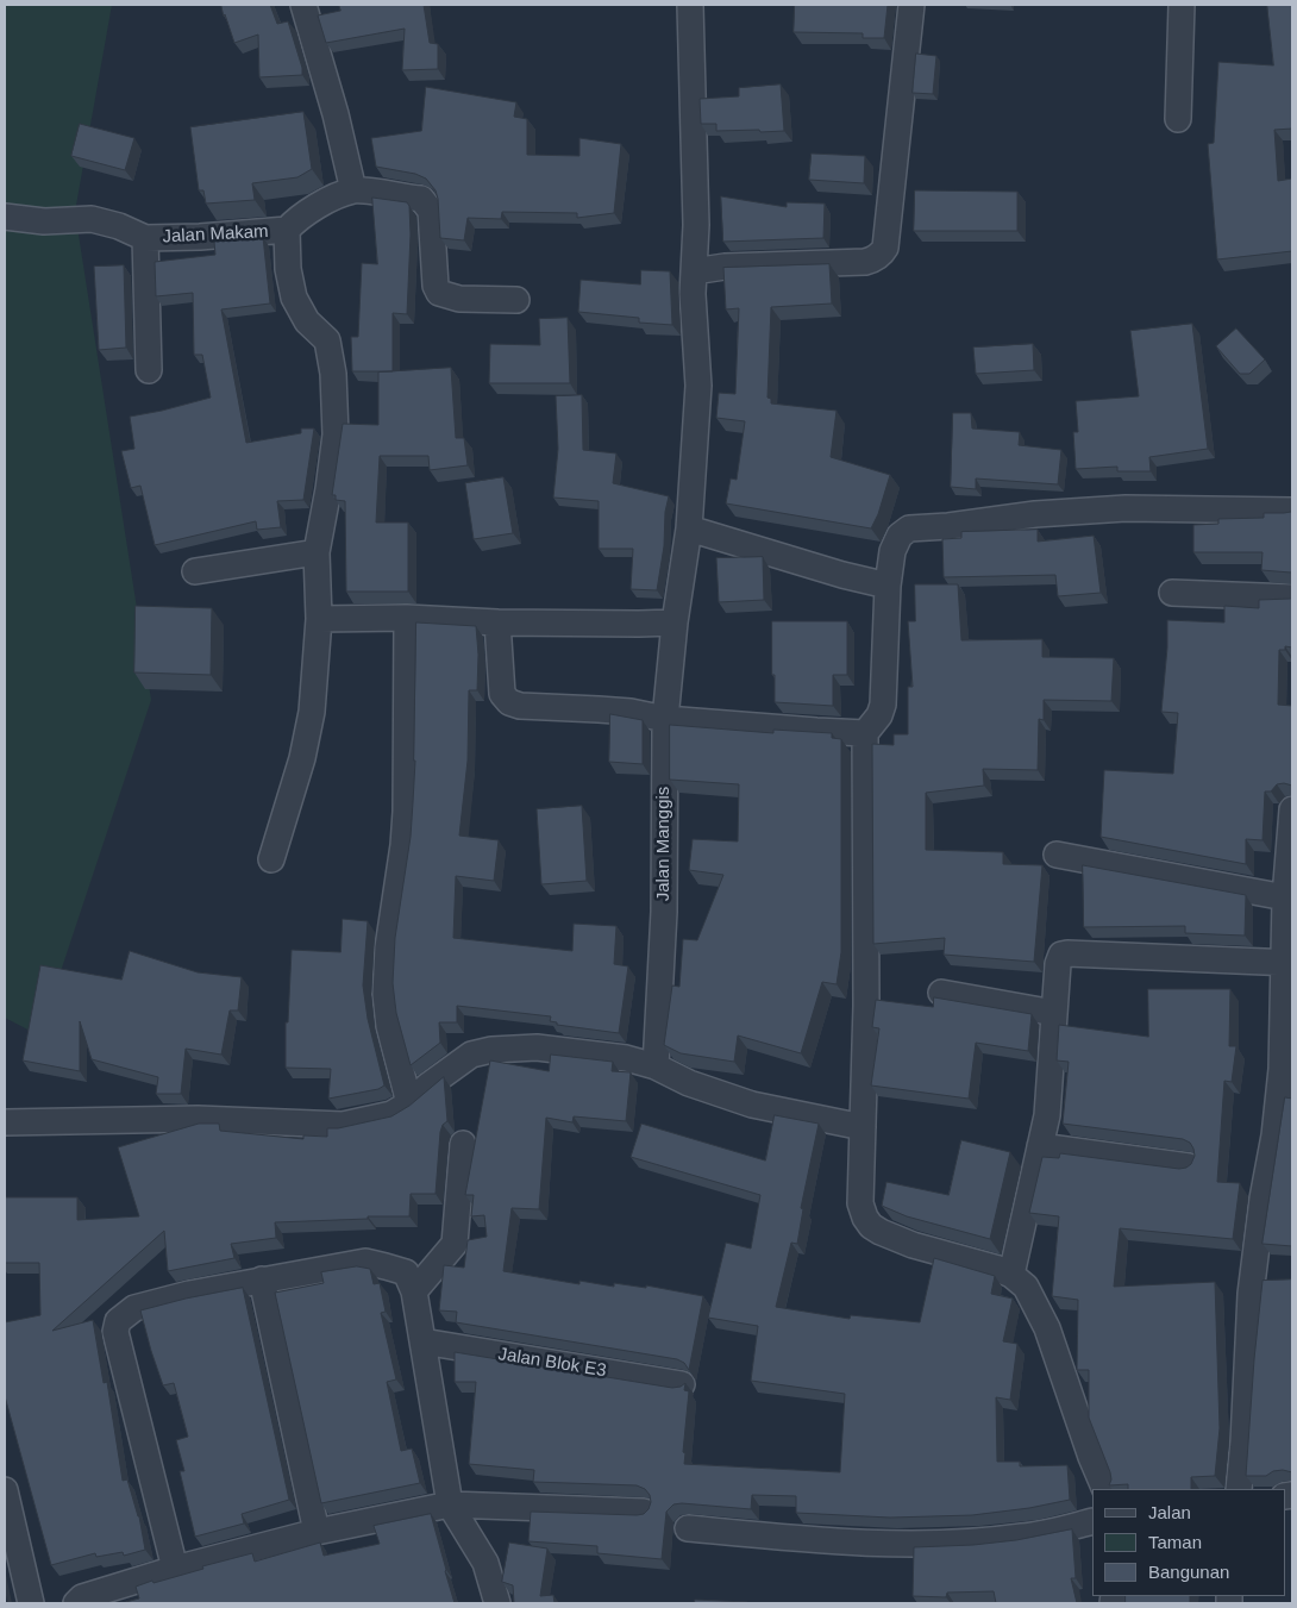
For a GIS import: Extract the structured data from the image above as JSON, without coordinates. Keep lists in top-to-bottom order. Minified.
{"streets":{"street":["Jalan Makam","Jalan Manggis","Jalan Blok E3"]},"legend":["Jalan","Taman","Bangunan"]}
